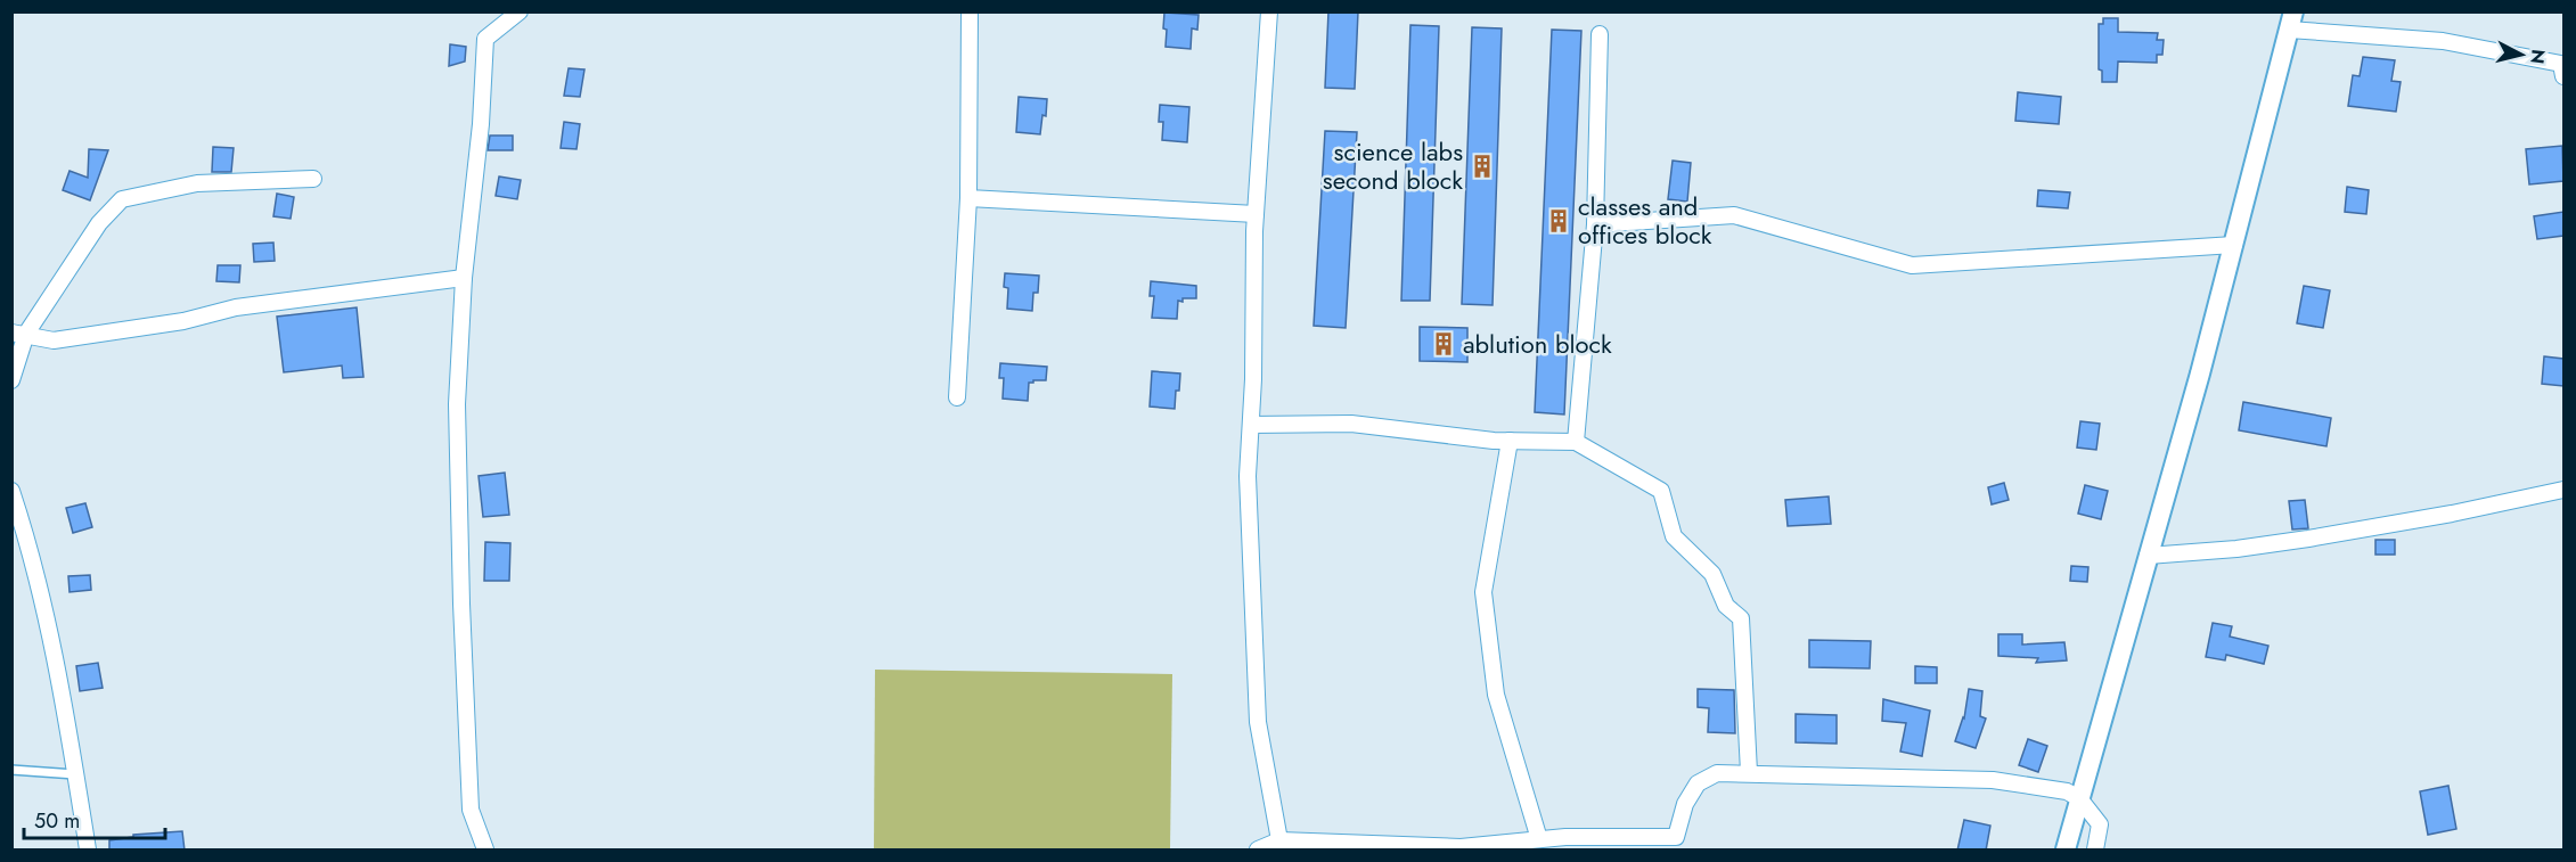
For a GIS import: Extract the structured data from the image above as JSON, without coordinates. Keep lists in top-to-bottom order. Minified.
{"places":{"building":["science labs second block","classes and offices block","ablution block"]},"scale_bar":"50 m","north":"right"}
